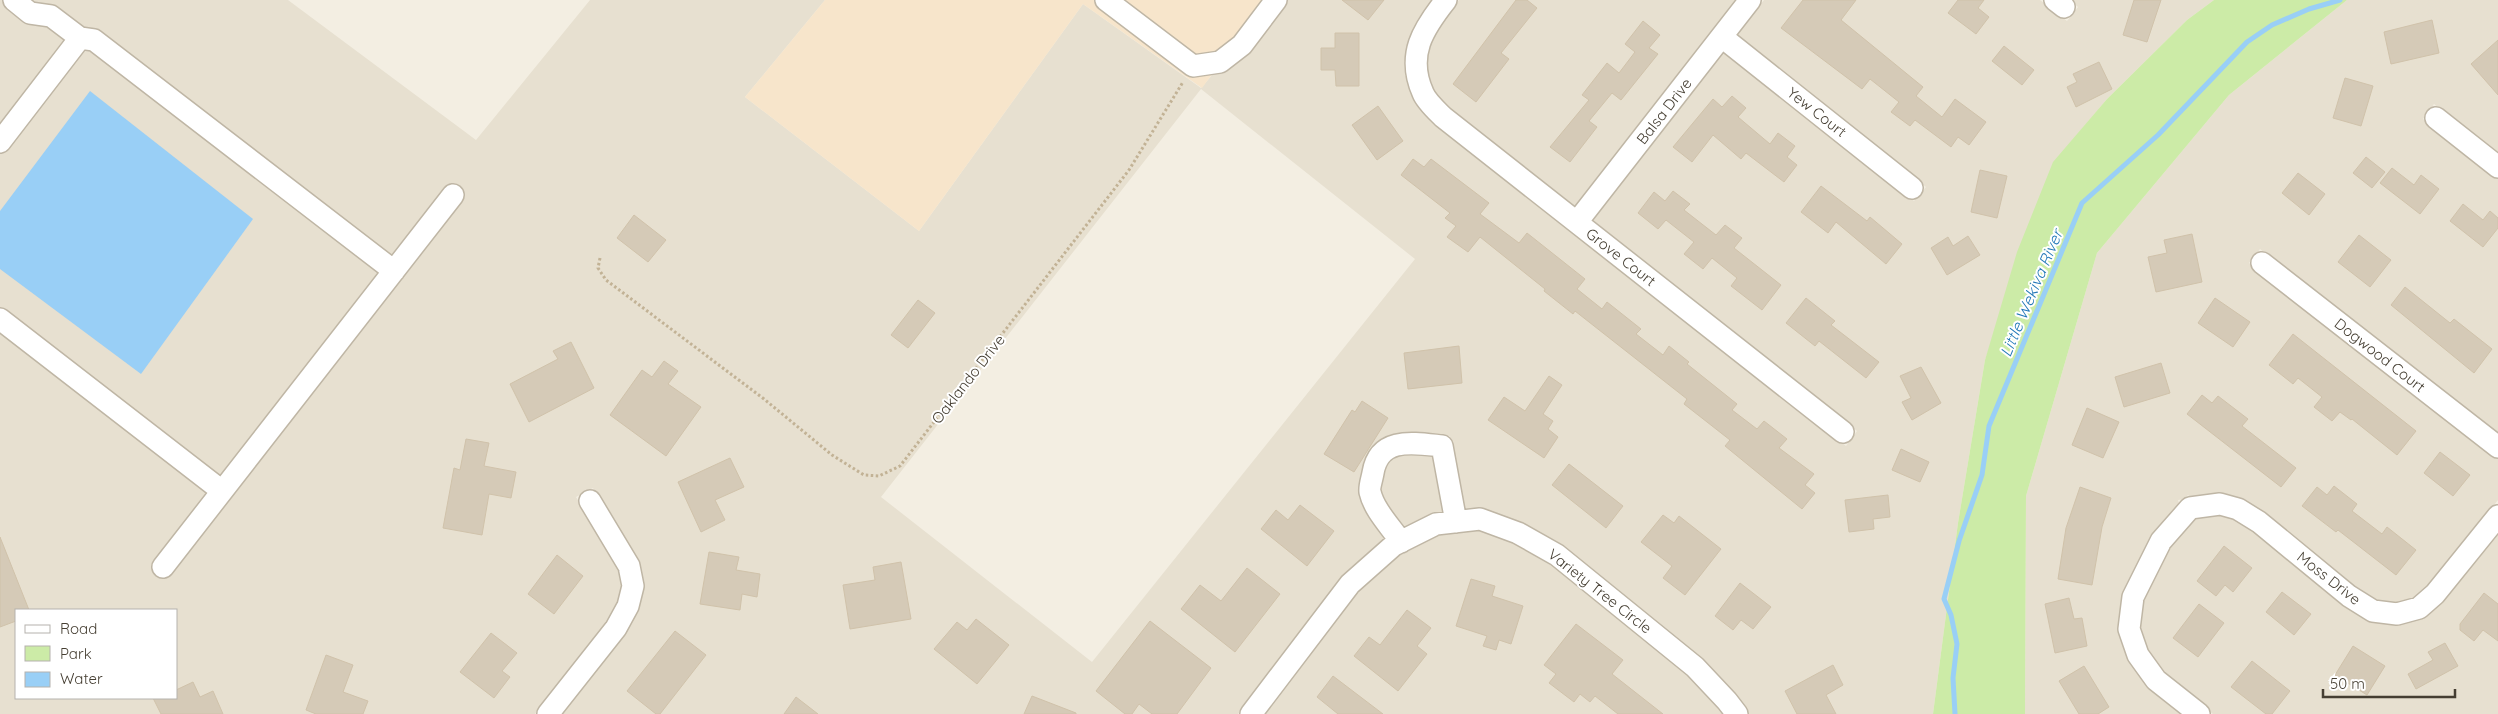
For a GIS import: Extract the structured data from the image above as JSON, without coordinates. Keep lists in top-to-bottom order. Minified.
{"streets":{"street":["Balsa Drive","Yew Court","Grove Court","Dogwood Court","Moss Drive","Variety Tree Circle"],"path":["Oaklando Drive"]},"crossings":[["Balsa Drive","Yew Court"],["Balsa Drive","Grove Court"]],"water":["Little Wekiva River"],"legend":["Road","Park","Water"],"scale_bar":"50 m"}
